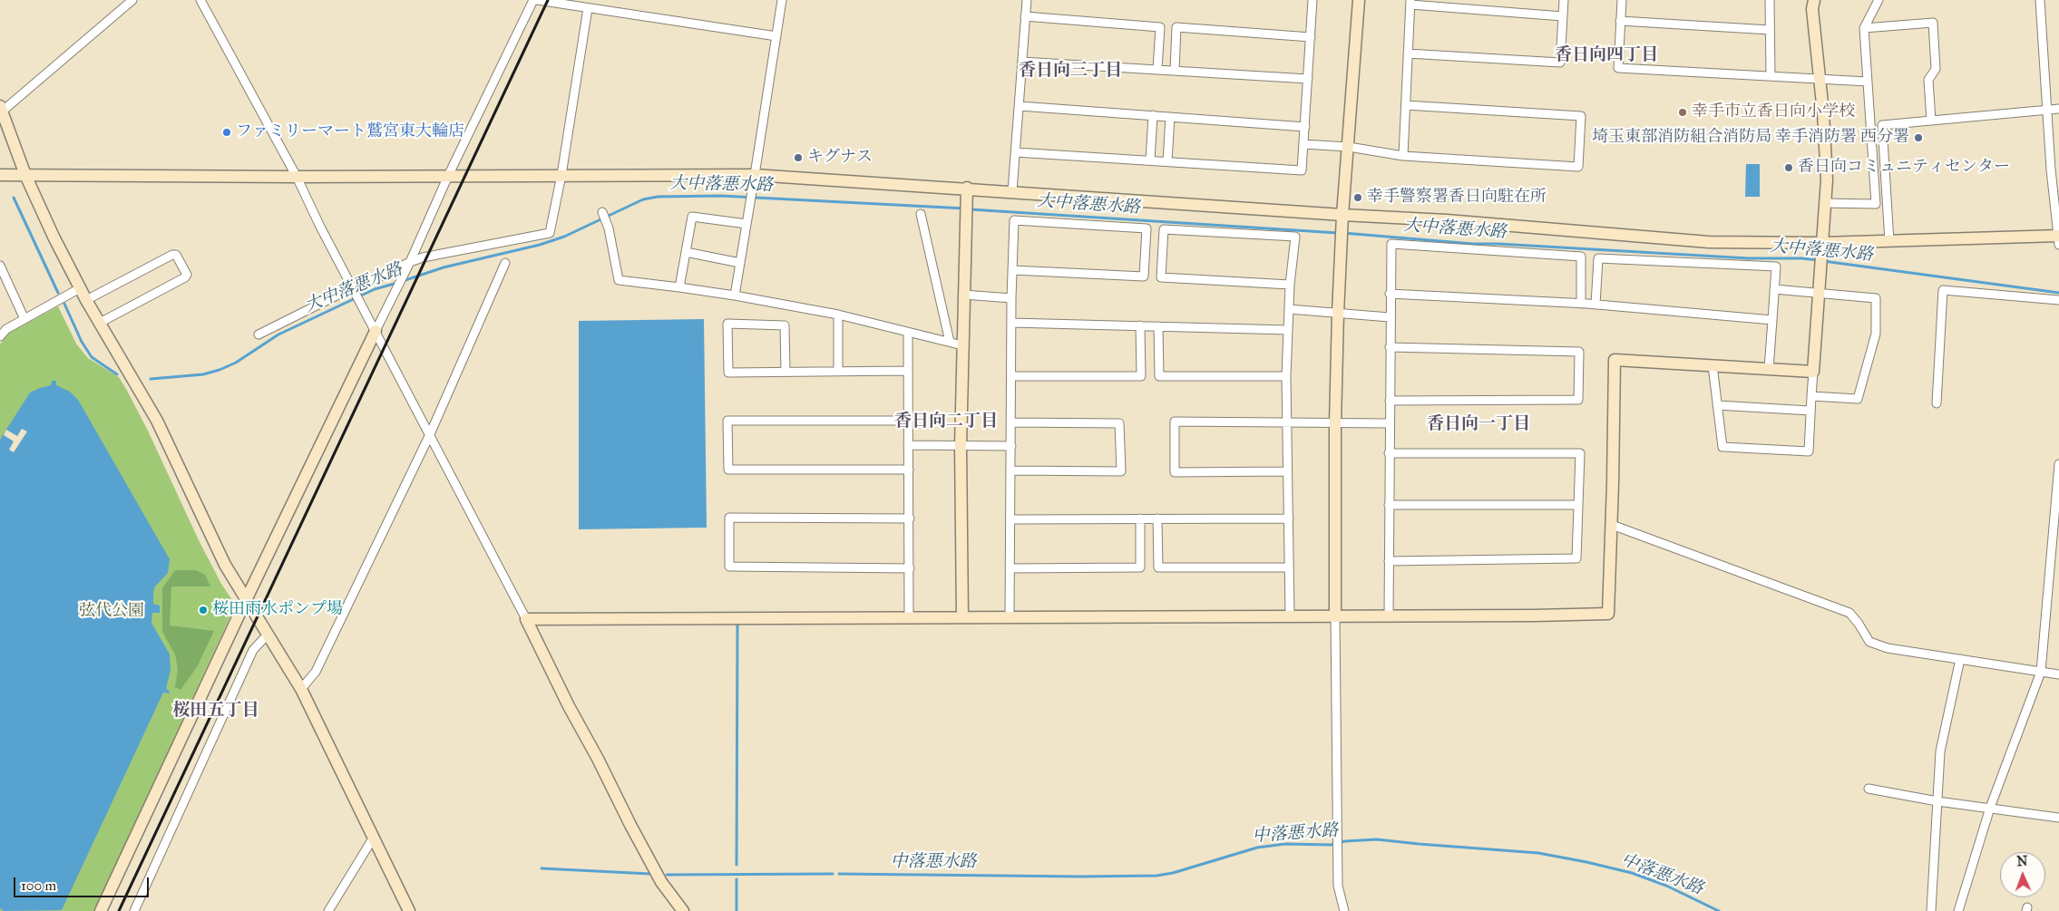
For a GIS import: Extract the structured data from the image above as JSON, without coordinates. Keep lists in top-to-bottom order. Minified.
{"districts":["香日向四丁目","香日向三丁目","香日向二丁目","香日向一丁目","桜田五丁目"],"water":["大中落悪水路","中落悪水路"],"parks":["弦代公園"],"places":["幸手市立香日向小学校","ファミリーマート鷲宮東大輪店","埼玉東部消防組合消防局 幸手消防署 西分署","キグナス","香日向コミュニティセンター","幸手警察署香日向駐在所","桜田雨水ポンプ場"],"scale_bar":"100 m","north":"top"}
